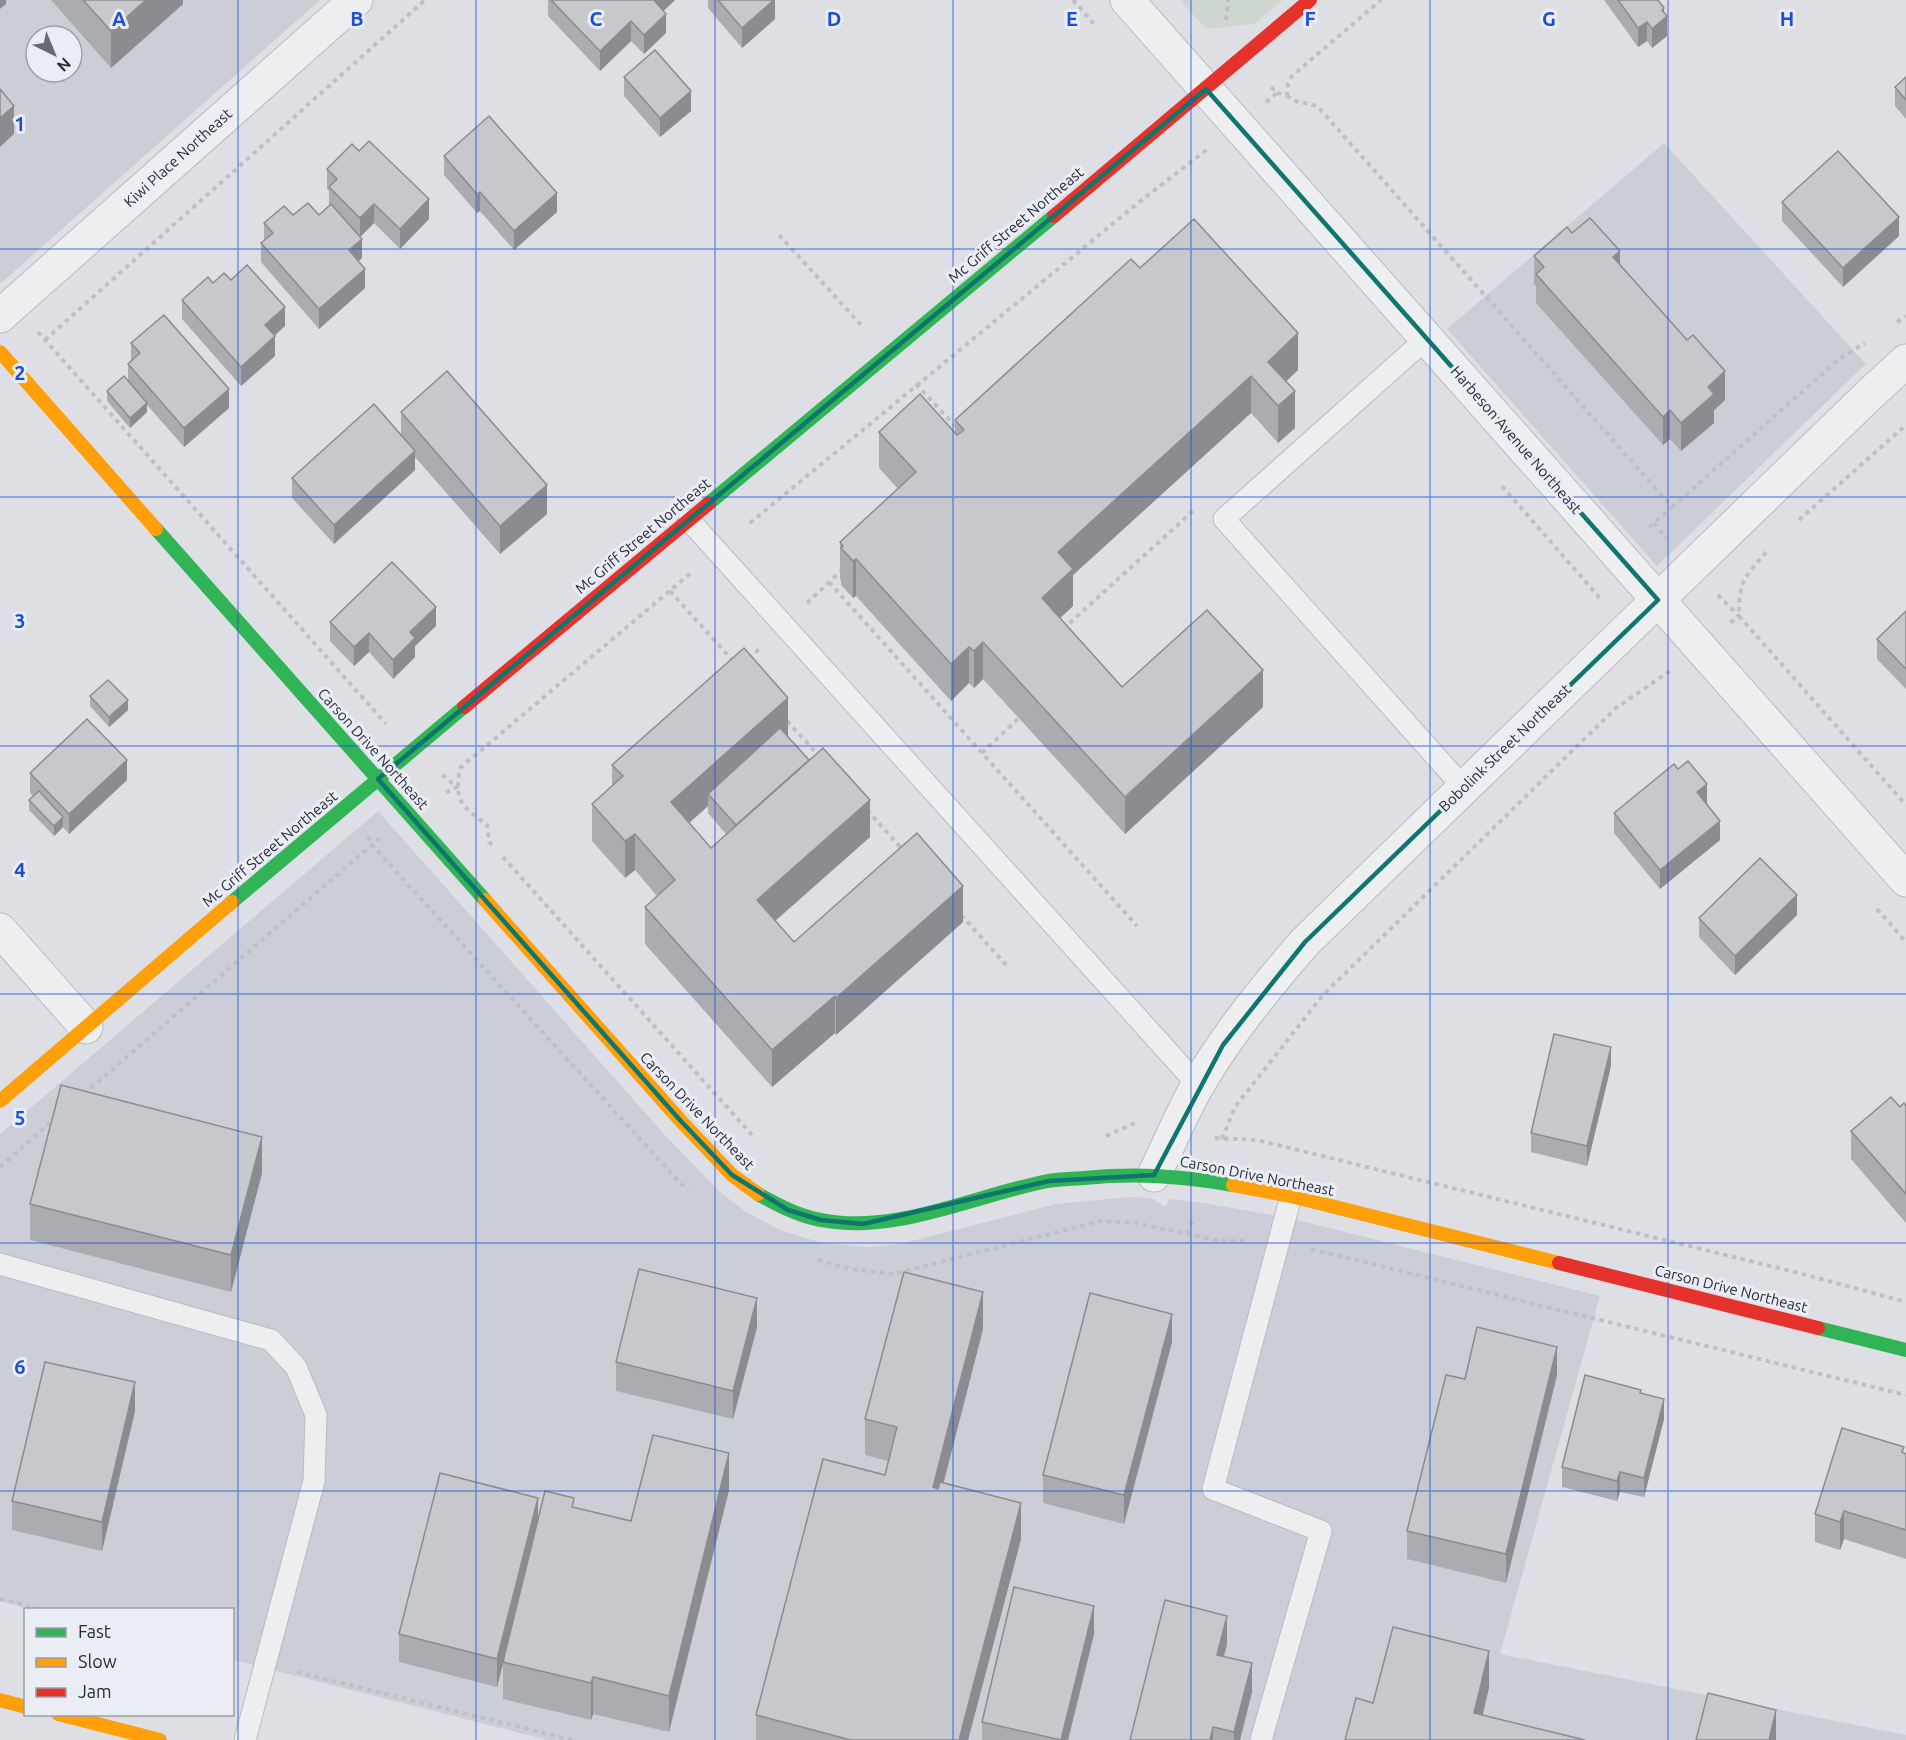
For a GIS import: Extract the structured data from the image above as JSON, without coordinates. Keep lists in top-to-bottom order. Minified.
{"streets":{"main road":["Mc Griff Street Northeast","Carson Drive Northeast"],"street":["Kiwi Place Northeast","Harbeson Avenue Northeast","Bobolink Street Northeast"]},"crossings":[["Mc Griff Street Northeast","Harbeson Avenue Northeast"],["Mc Griff Street Northeast","Carson Drive Northeast"],["Harbeson Avenue Northeast","Bobolink Street Northeast"],["Bobolink Street Northeast","Carson Drive Northeast"]],"legend":["Fast","Slow","Jam"],"north":"bottom right","grid":{"columns":["A","B","C","D","E","F","G","H"],"rows":["1","2","3","4","5","6"]}}
